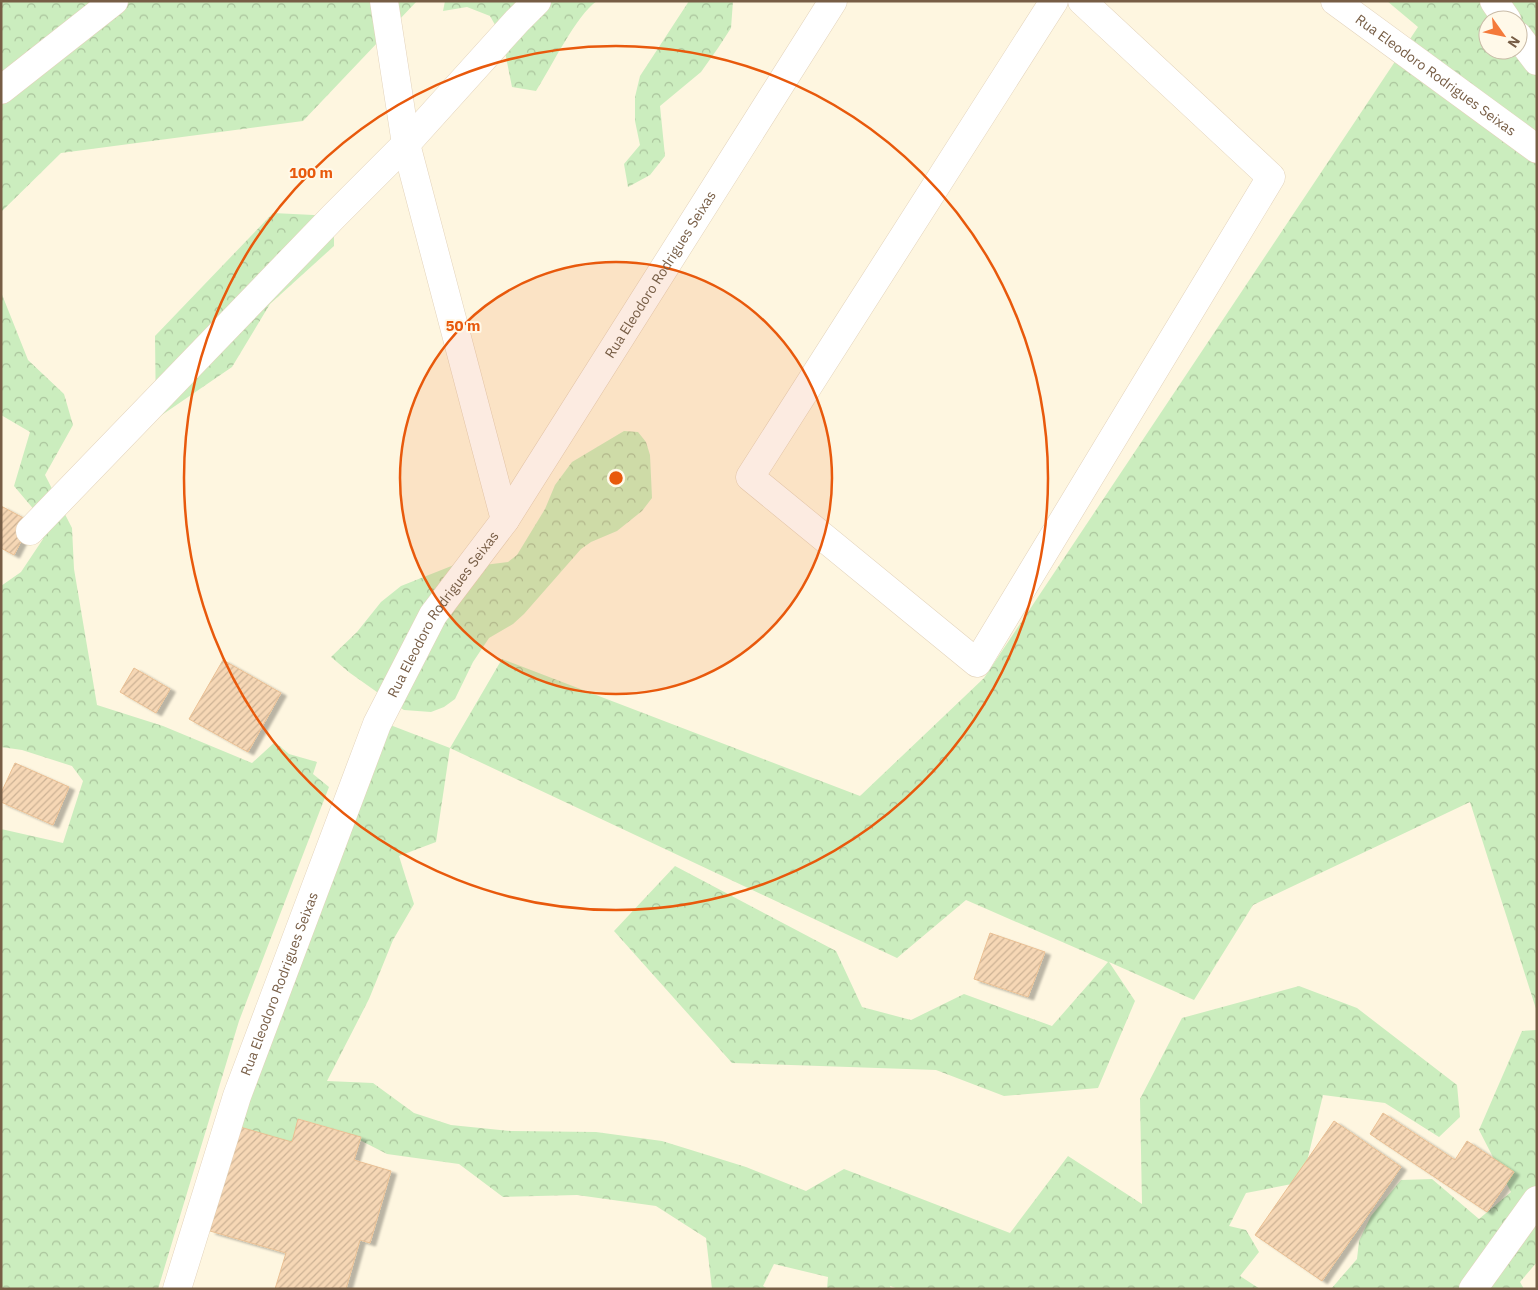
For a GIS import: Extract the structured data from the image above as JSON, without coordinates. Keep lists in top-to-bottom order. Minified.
{"streets":{"street":["Rua Eleodoro Rodrigues Seixas"]},"north":"bottom right","rings":["100 m","50 m"]}
